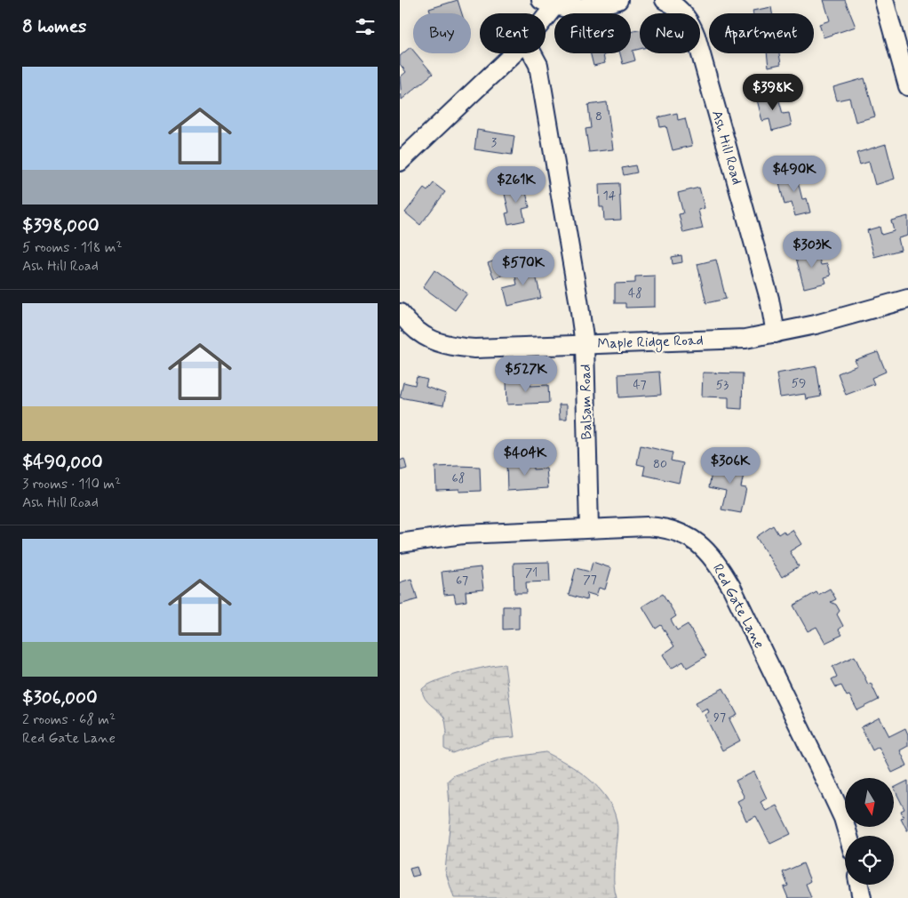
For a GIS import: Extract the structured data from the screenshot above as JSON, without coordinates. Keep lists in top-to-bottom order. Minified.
{"streets":{"street":["Ash Hill Road","Maple Ridge Road","Balsam Road","Red Gate Lane"]},"crossings":[["Ash Hill Road","Maple Ridge Road"],["Maple Ridge Road","Balsam Road"],["Balsam Road","Red Gate Lane"]],"house_numbers":["8","3","14","48","59","47","53","80","68","71","77","67","97"],"north":"bottom","page":{"heading":"8 homes","chip":["Buy","Rent","Filters","New","Apartment"],"list":[{"name":"$398,000","note":"5 rooms · 118 m² · Ash Hill Road"},{"name":"$490,000","note":"3 rooms · 110 m² · Ash Hill Road"},{"name":"$306,000","note":"2 rooms · 68 m² · Red Gate Lane"}],"price":["$398K","$490K","$261K","$303K","$570K","$527K","$404K","$306K"]}}
